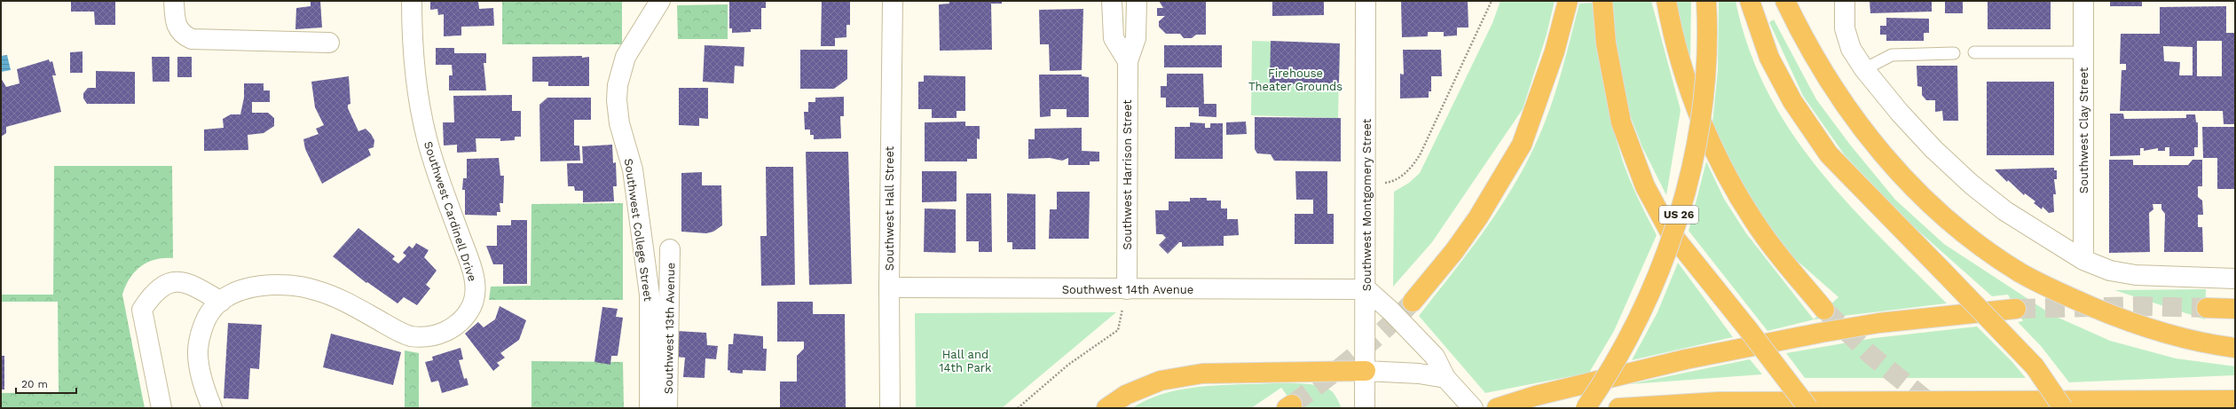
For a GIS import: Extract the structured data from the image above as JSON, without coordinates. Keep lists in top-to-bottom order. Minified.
{"streets":{"highway":["US 26"],"street":["Southwest Clay Street","Southwest Harrison Street","Southwest Montgomery Street","Southwest Hall Street","Southwest Cardinell Drive","Southwest College Street","Southwest 14th Avenue","Southwest 13th Avenue"]},"crossings":[["Southwest Harrison Street","Southwest 14th Avenue"],["Southwest Montgomery Street","Southwest 14th Avenue"],["Southwest Hall Street","Southwest 14th Avenue"]],"parks":["Firehouse Theater Grounds","Hall and 14th Park"],"scale_bar":"20 m"}
